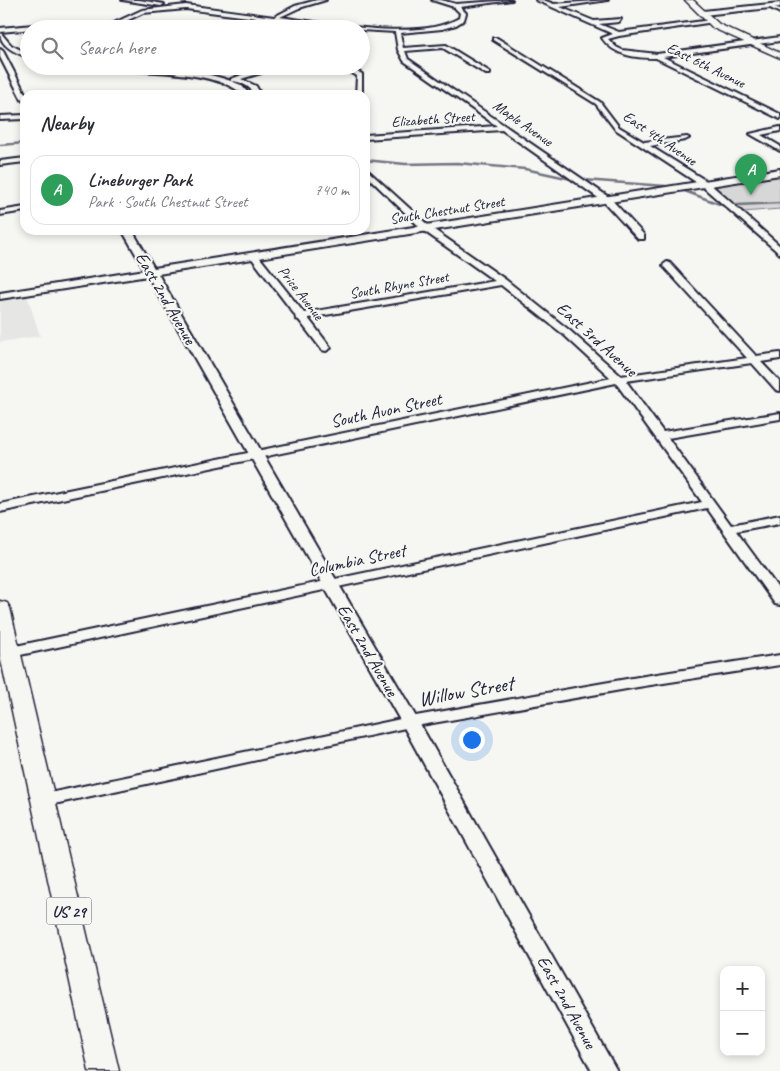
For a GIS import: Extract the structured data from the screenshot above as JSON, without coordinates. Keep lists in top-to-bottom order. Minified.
{"streets":{"main road":["US 29"],"street":["East 6th Avenue","Elizabeth Street","Maple Avenue","East 4th Avenue","South Chestnut Street","South Rhyne Street","Price Avenue","East 2nd Avenue","East 3rd Avenue","South Avon Street","Columbia Street","Willow Street"]},"crossings":[["Elizabeth Street","Maple Avenue"],["Maple Avenue","South Chestnut Street"],["East 4th Avenue","South Chestnut Street"],["South Chestnut Street","Price Avenue"],["South Chestnut Street","East 2nd Avenue"],["South Chestnut Street","East 3rd Avenue"],["South Rhyne Street","Price Avenue"],["South Rhyne Street","East 3rd Avenue"],["East 2nd Avenue","South Avon Street"],["East 2nd Avenue","Columbia Street"],["East 2nd Avenue","Willow Street"],["East 3rd Avenue","South Avon Street"],["East 3rd Avenue","Columbia Street"],["Columbia Street","US 29"],["Willow Street","US 29"]],"page":{"search":"Search here","heading":"Nearby","pins":"A","list":[{"mark":"A","name":"Lineburger Park","note":"Park · South Chestnut Street","value":"740 m"}],"map_buttons":["+","−"]}}
